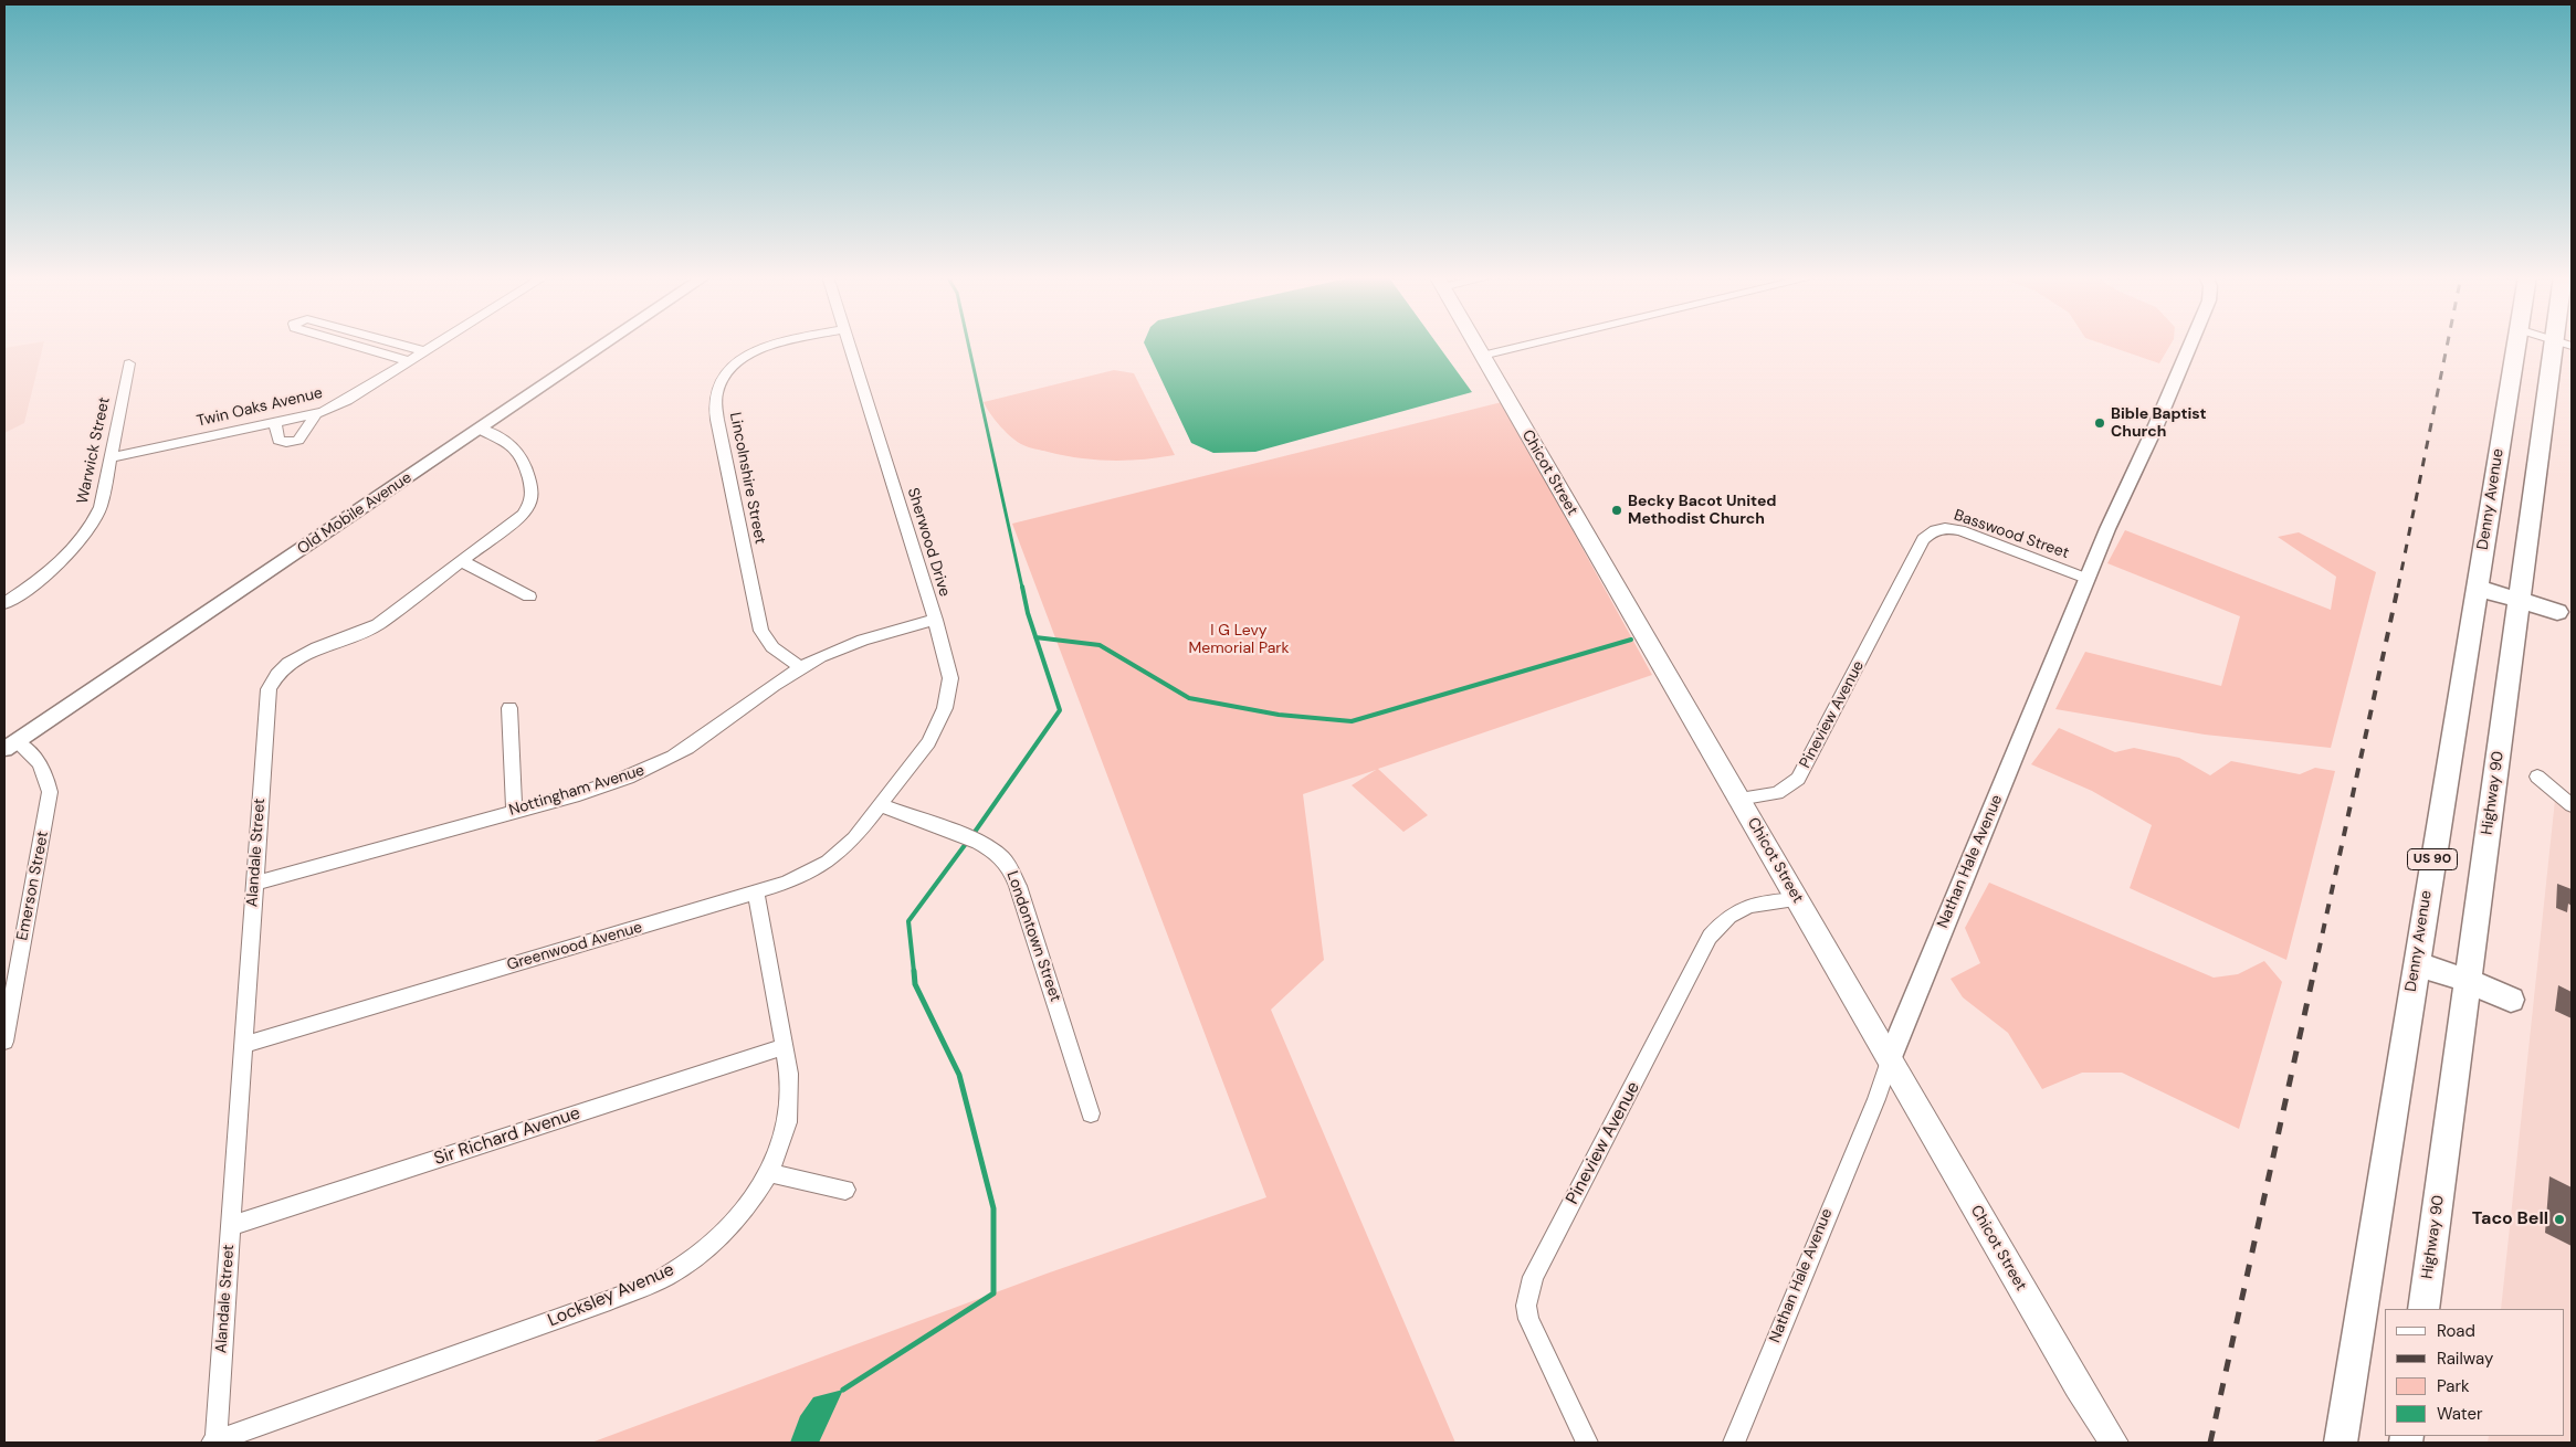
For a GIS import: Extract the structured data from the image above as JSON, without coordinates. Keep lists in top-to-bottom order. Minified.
{"streets":{"main road":["Chicot Street","Denny Avenue","Highway 90","US 90"],"street":["Twin Oaks Avenue","Warwick Street","Lincolnshire Street","Old Mobile Avenue","Basswood Street","Sherwood Drive","Pineview Avenue","Nottingham Avenue","Alandale Street","Nathan Hale Avenue","Emerson Street","Londontown Street","Greenwood Avenue","Sir Richard Avenue","Locksley Avenue"]},"crossings":[["Twin Oaks Avenue","Warwick Street"],["Chicot Street","Pineview Avenue"],["Chicot Street","Nathan Hale Avenue"],["Lincolnshire Street","Nottingham Avenue"],["Old Mobile Avenue","Alandale Street"],["Old Mobile Avenue","Emerson Street"],["Basswood Street","Pineview Avenue"],["Basswood Street","Nathan Hale Avenue"],["Sherwood Drive","Nottingham Avenue"],["Sherwood Drive","Londontown Street"],["Sherwood Drive","Greenwood Avenue"],["Nottingham Avenue","Alandale Street"],["Alandale Street","Greenwood Avenue"],["Alandale Street","Sir Richard Avenue"],["Alandale Street","Locksley Avenue"],["Londontown Street","Greenwood Avenue"],["Greenwood Avenue","Locksley Avenue"],["Sir Richard Avenue","Locksley Avenue"]],"parks":["I G Levy Memorial Park"],"places":["Bible Baptist Church","Becky Bacot United Methodist Church","Taco Bell"],"legend":["Road","Railway","Park","Water"]}
